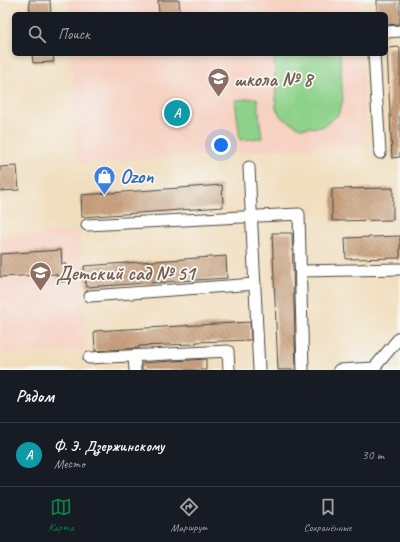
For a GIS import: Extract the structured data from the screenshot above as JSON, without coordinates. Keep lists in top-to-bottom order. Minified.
{"places":{"school or university":["школа № 8","Детский сад № 51"],"shop":["Ozon"]},"page":{"search":"Поиск","pins":"A","heading":"Рядом","list":[{"mark":"A","name":"Ф. Э. Дзержинскому","note":"Место","value":"30 m"}],"nav":["Карта","Маршрут","Сохранённые"]}}
